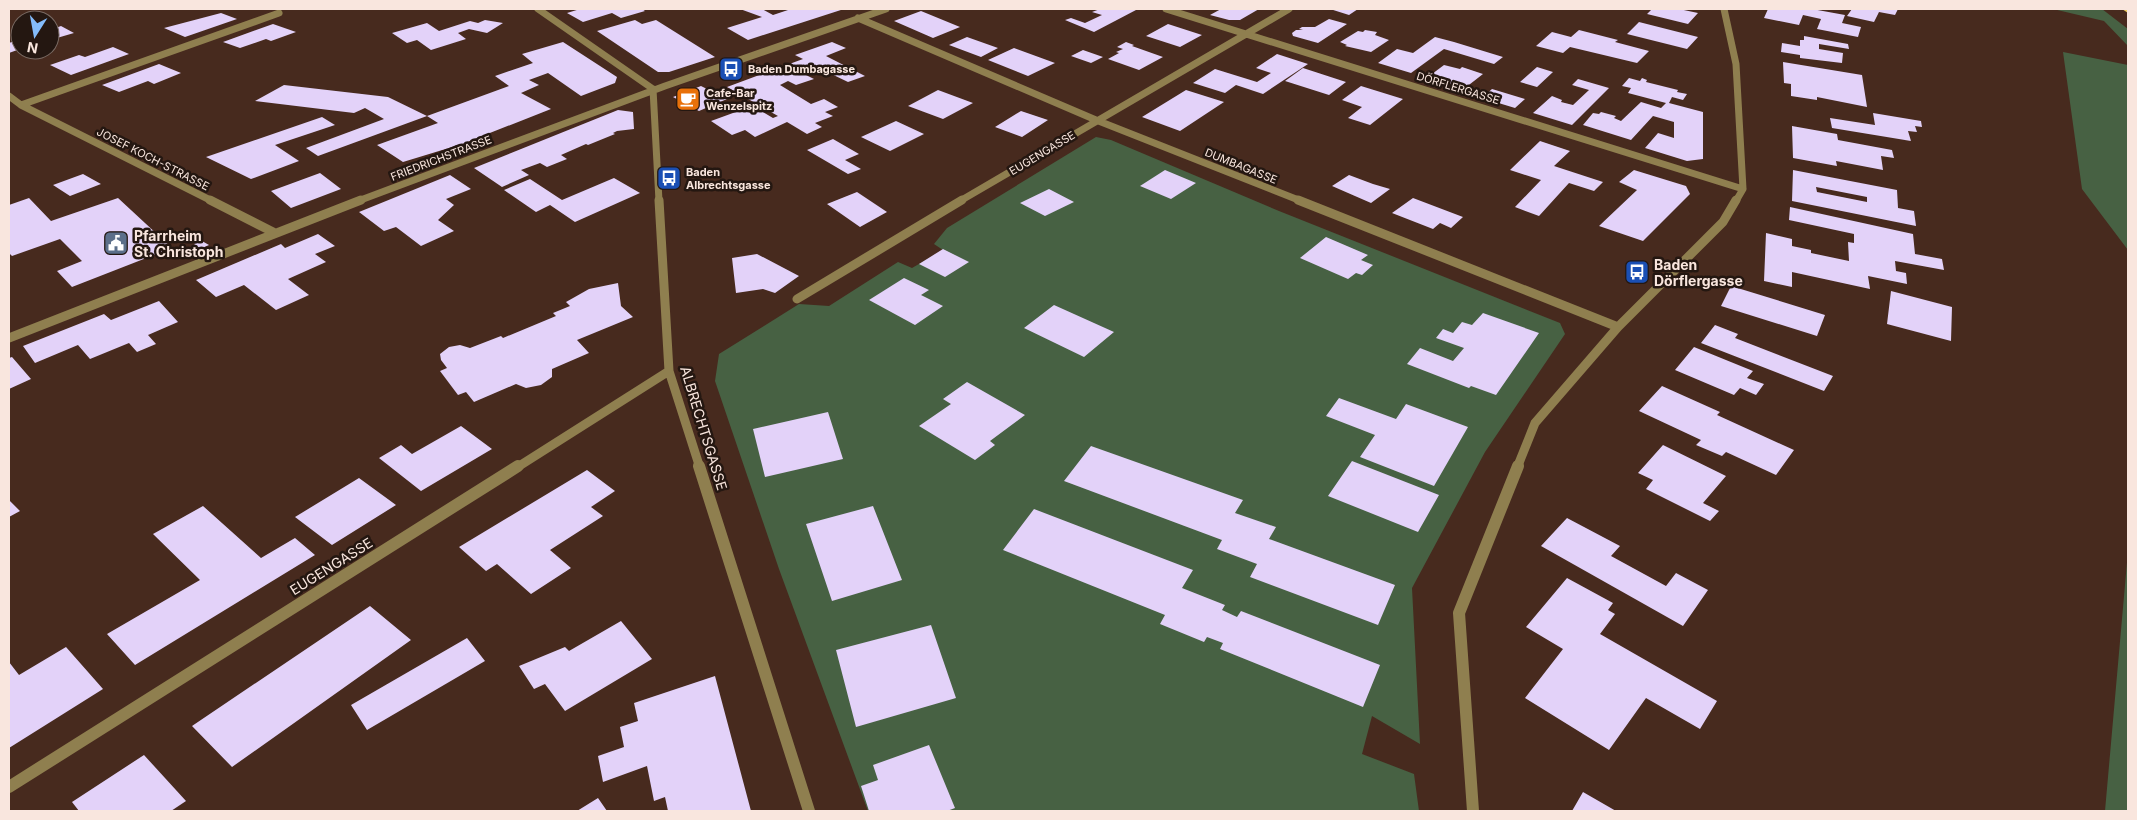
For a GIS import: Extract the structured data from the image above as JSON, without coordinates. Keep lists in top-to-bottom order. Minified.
{"streets":{"street":["DÖRFLERGASSE","EUGENGASSE","FRIEDRICHSTRASSE","JOSEF KOCH-STRASSE","DUMBAGASSE","ALBRECHTSGASSE"]},"crossings":[["DÖRFLERGASSE","EUGENGASSE"],["EUGENGASSE","DUMBAGASSE"],["EUGENGASSE","ALBRECHTSGASSE"],["FRIEDRICHSTRASSE","JOSEF KOCH-STRASSE"],["FRIEDRICHSTRASSE","DUMBAGASSE"],["FRIEDRICHSTRASSE","ALBRECHTSGASSE"]],"places":{"bus stop":["Baden Dumbagasse","Baden Albrechtsgasse","Baden Dörflergasse"],"cafe":["Cafe-Bar Wenzelspitz"],"public building":["Pfarrheim St. Christoph"]},"north":"bottom"}
